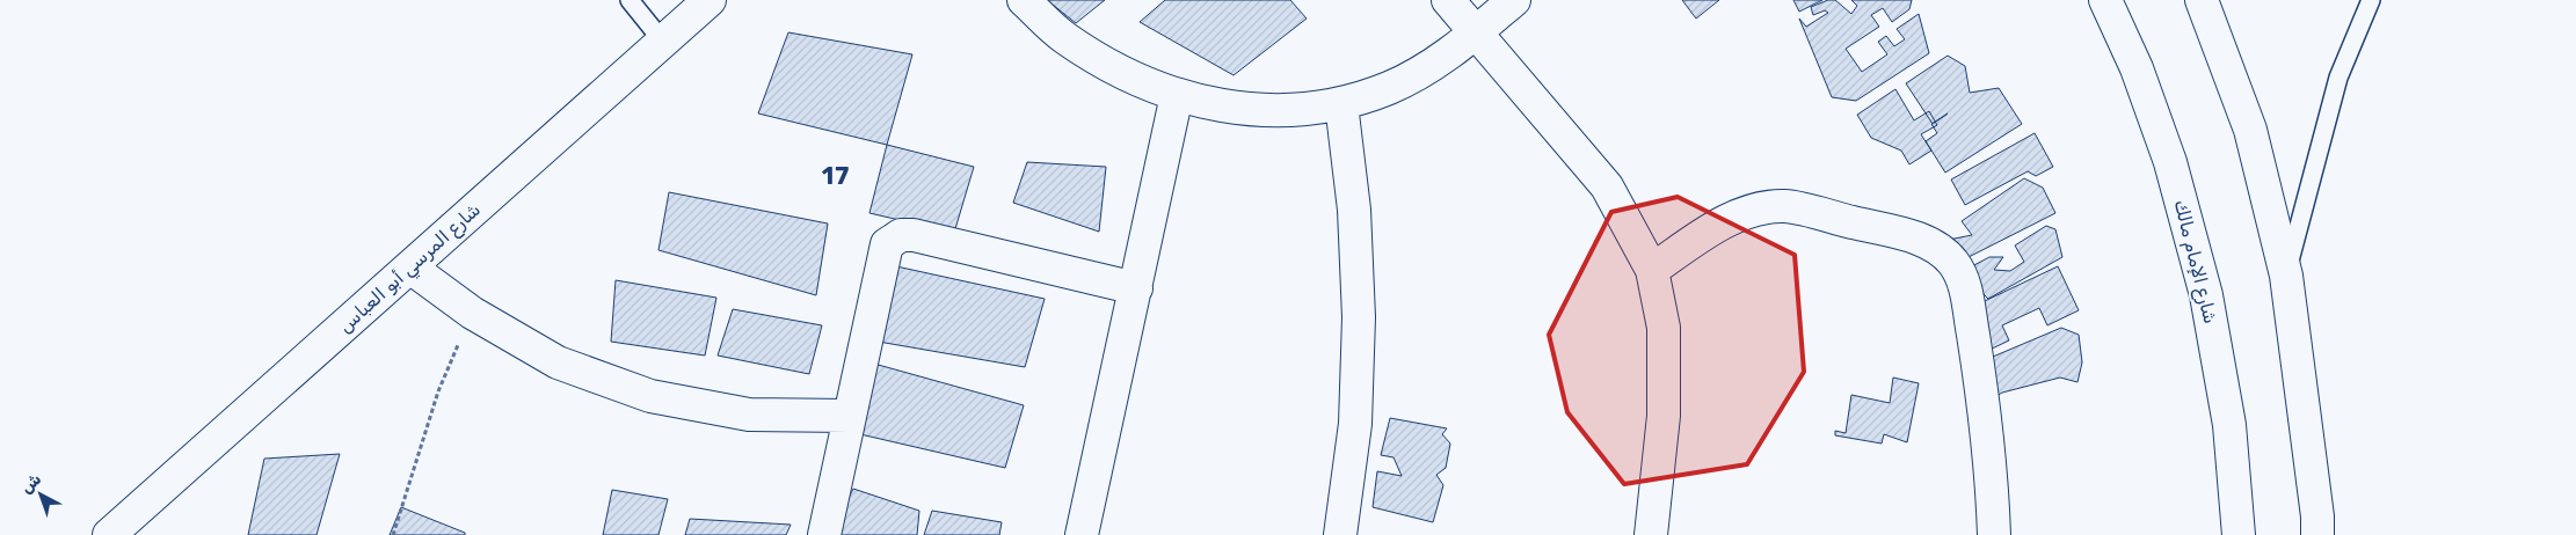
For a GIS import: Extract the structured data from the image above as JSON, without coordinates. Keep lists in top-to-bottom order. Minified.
{"streets":{"street":["شارع الإمام مالك","شارع المرسي أبو العباس"]},"districts":["17"],"north":"top left"}
